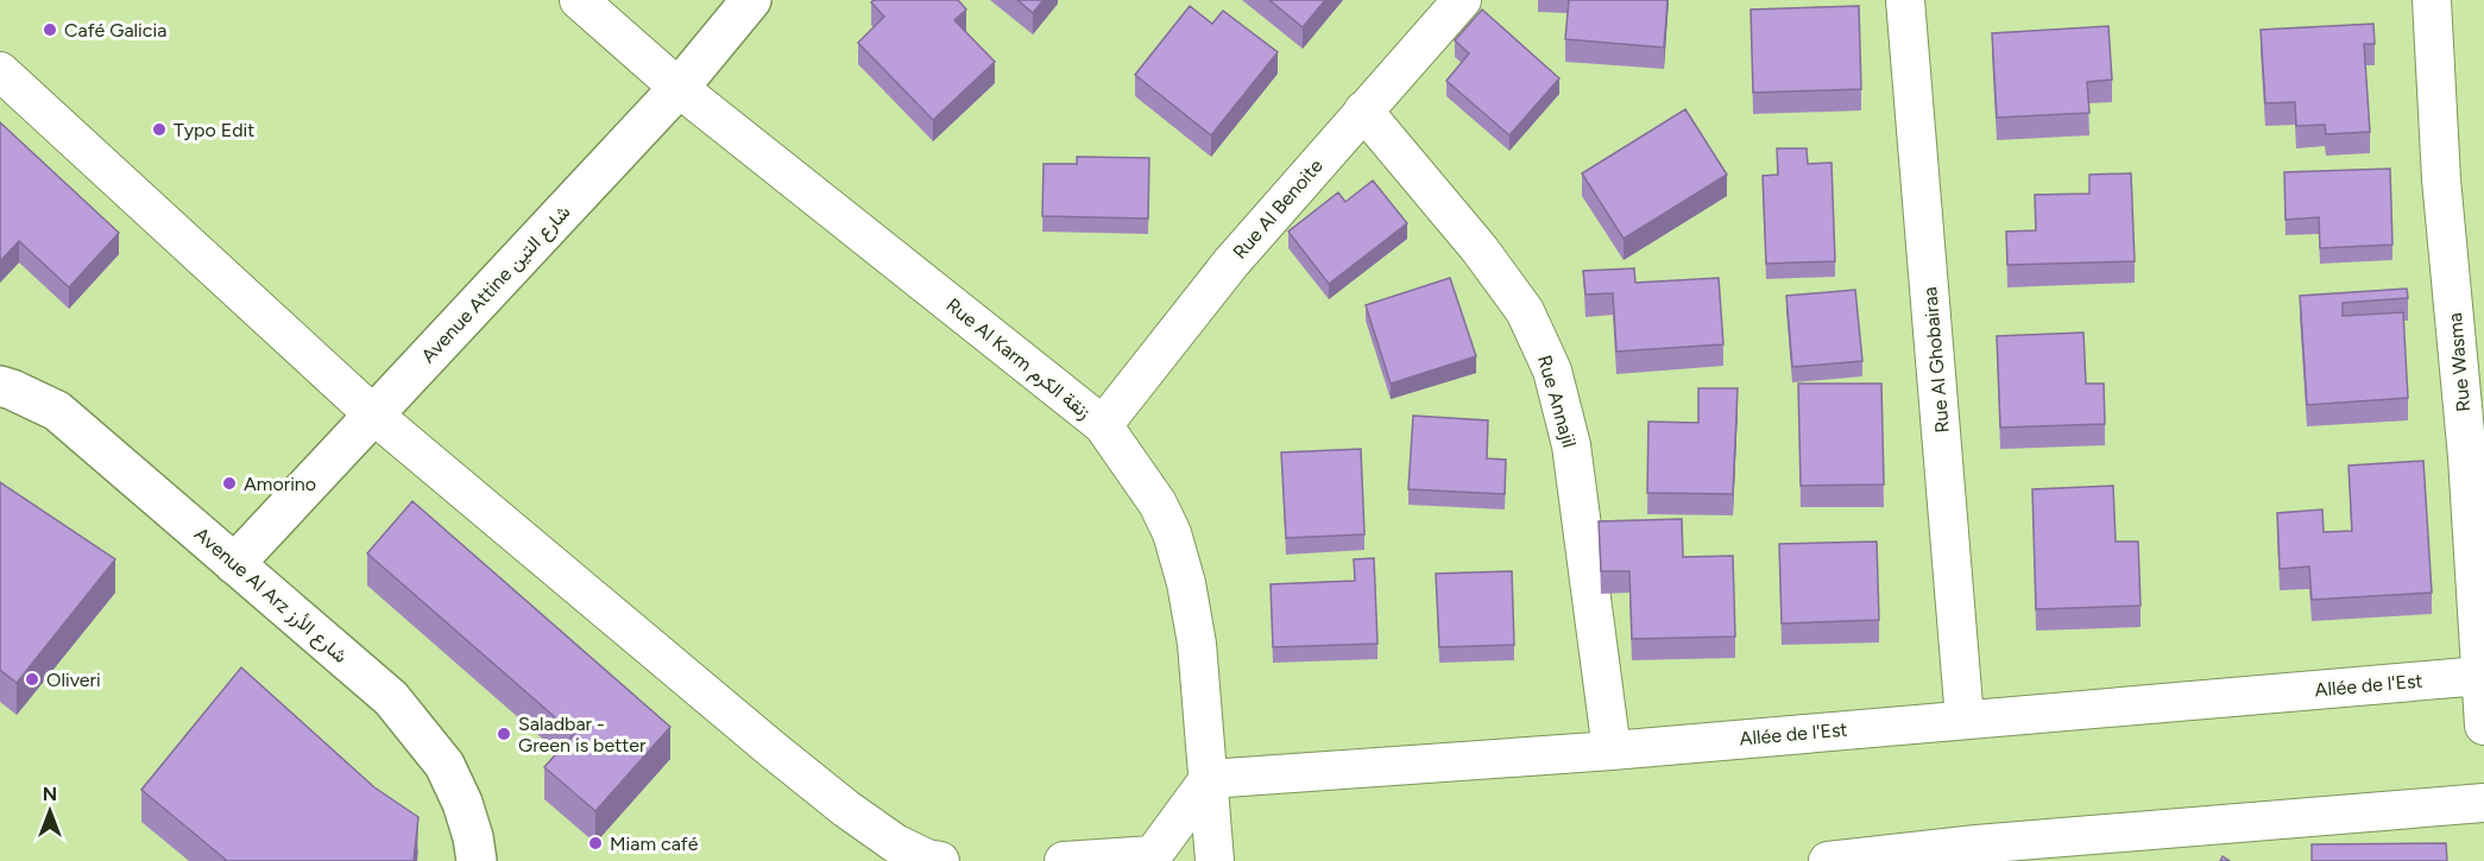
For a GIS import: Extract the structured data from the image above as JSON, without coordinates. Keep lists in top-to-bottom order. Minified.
{"streets":{"street":["Rue Al Benoite","Avenue Attine شارع التين","Rue Al Karm زنقة الكرم","Rue Al Ghobairaa","Rue Wasma","Rue Annajil","Avenue Al Arz شارع الأرز","Allée de l'Est"]},"crossings":[["Rue Al Benoite","Rue Al Karm زنقة الكرم"],["Rue Al Benoite","Rue Annajil"],["Avenue Attine شارع التين","Rue Al Karm زنقة الكرم"],["Avenue Attine شارع التين","Avenue Al Arz شارع الأرز"],["Rue Al Karm زنقة الكرم","Allée de l'Est"],["Rue Al Ghobairaa","Allée de l'Est"],["Rue Wasma","Allée de l'Est"],["Rue Annajil","Allée de l'Est"]],"places":["Café Galicia","Typo Edit","Amorino","Oliveri","Saladbar - Green is better","Miam café"],"north":"top"}
